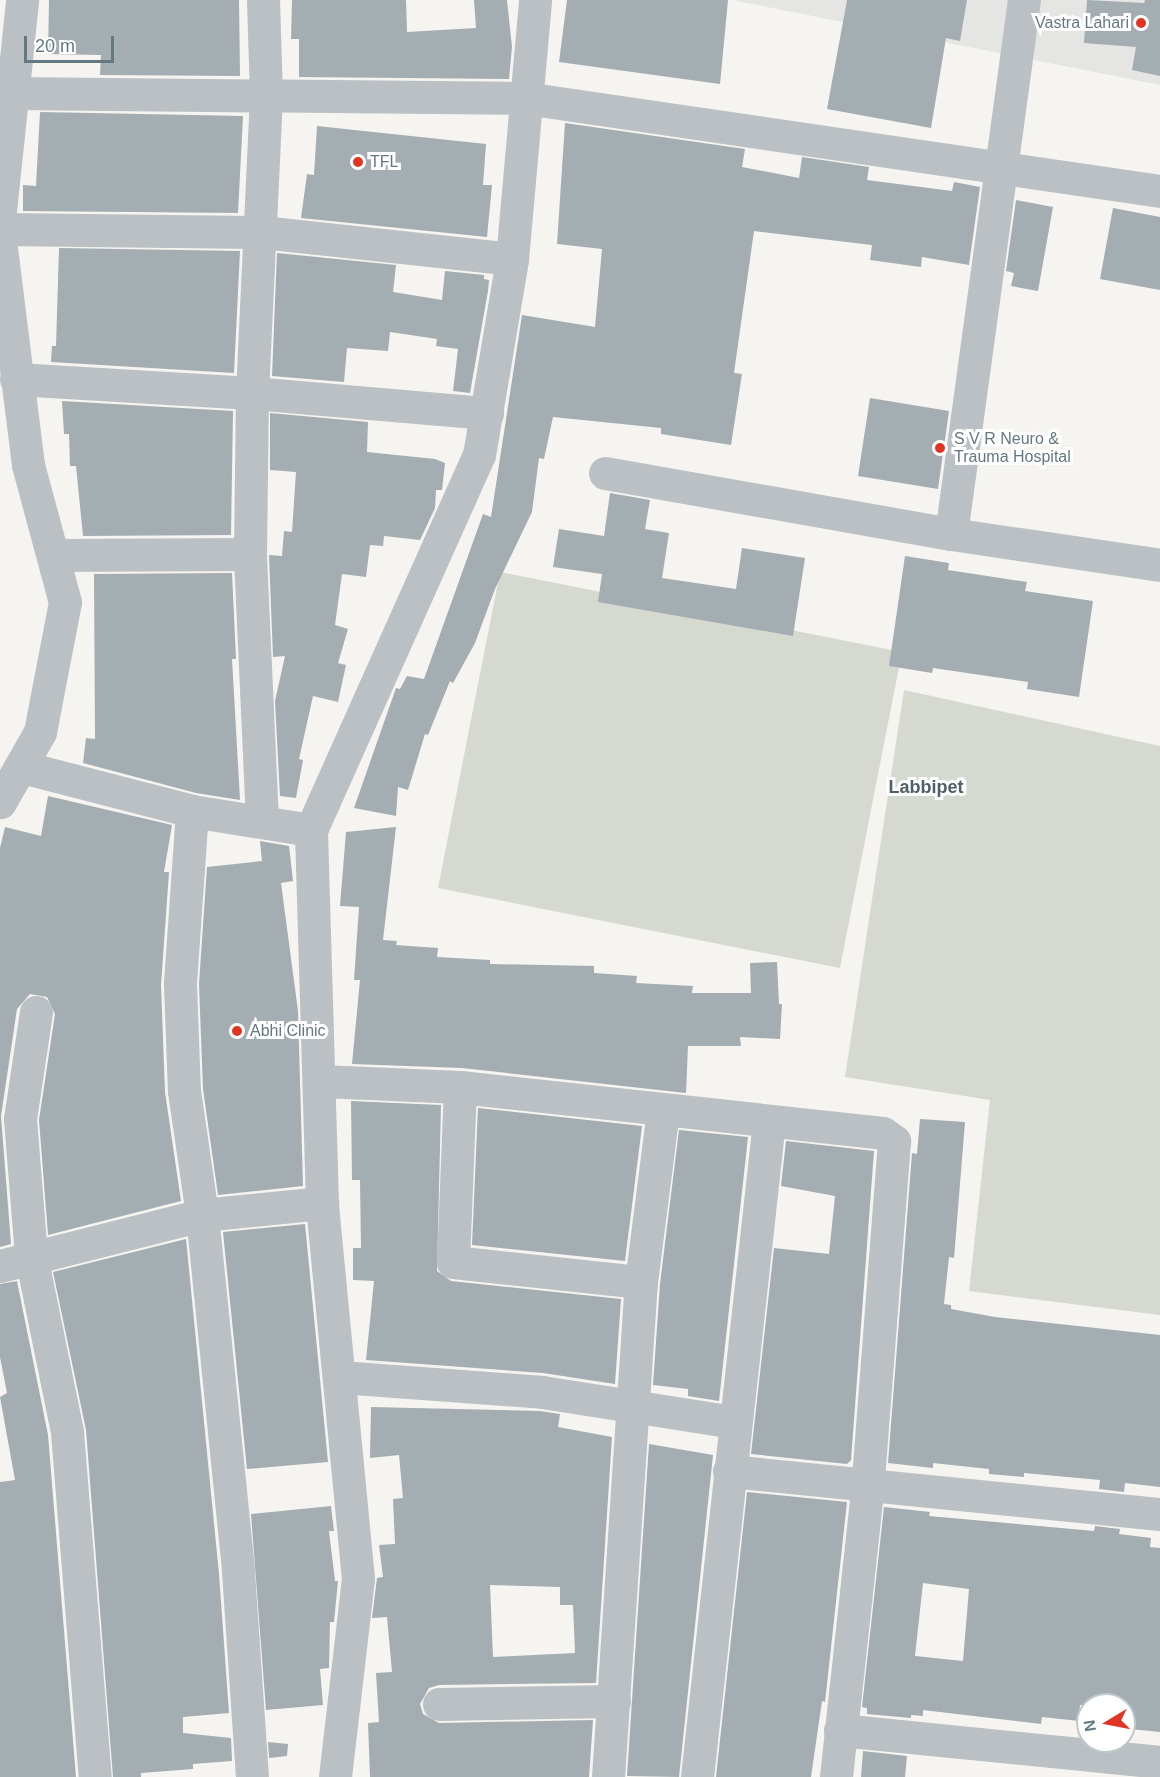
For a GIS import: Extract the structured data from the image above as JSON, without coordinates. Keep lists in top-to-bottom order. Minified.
{"districts":["Labbipet"],"places":["Vastra Lahari","TFL","S V R Neuro & Trauma Hospital","Abhi Clinic"],"scale_bar":"20 m","north":"left"}
